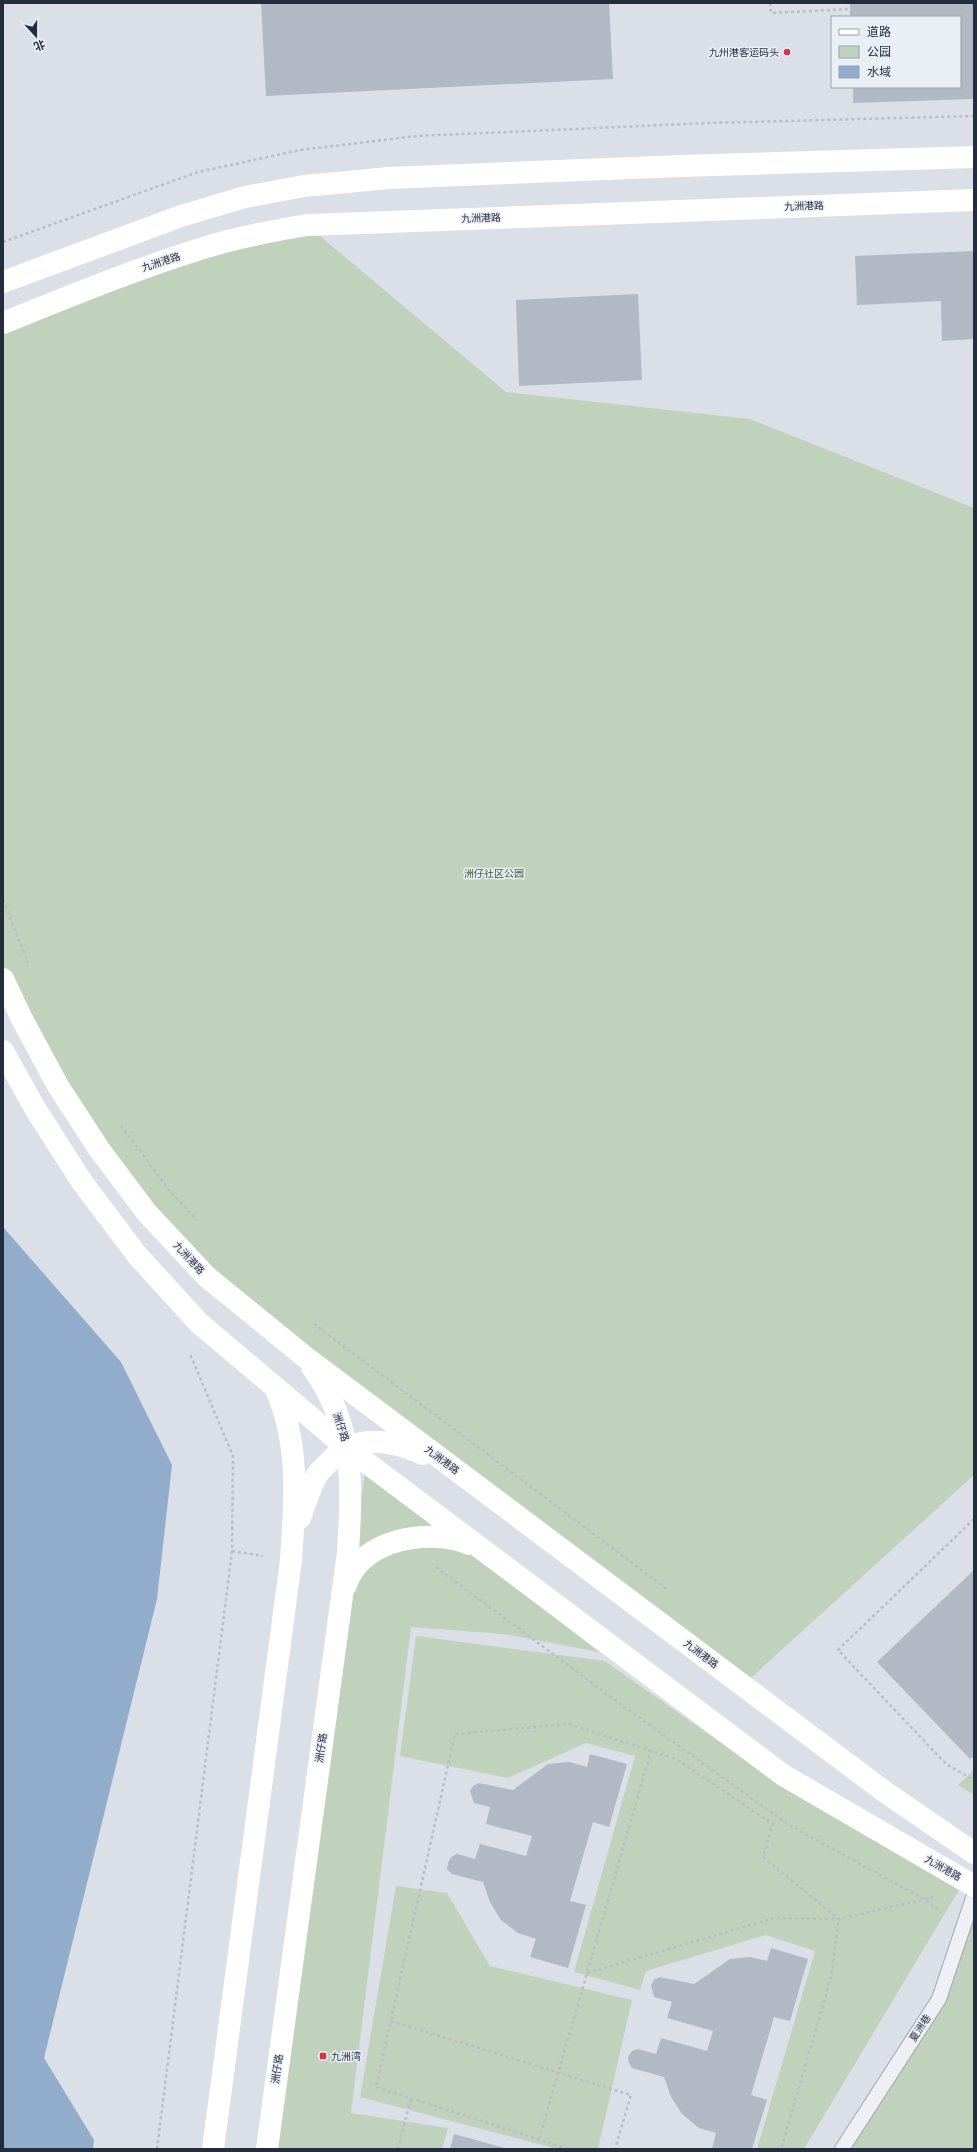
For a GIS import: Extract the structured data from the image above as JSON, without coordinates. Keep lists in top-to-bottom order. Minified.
{"streets":{"street":["九洲港路","洲仔路"],"lane":["夏洲巷"]},"crossings":[["九洲港路","洲仔路"]],"parks":["洲仔社区公园"],"places":{"other":["九州港客运码头"],"transit":["九洲湾"]},"legend":["道路","公园","水域"],"north":"bottom"}
